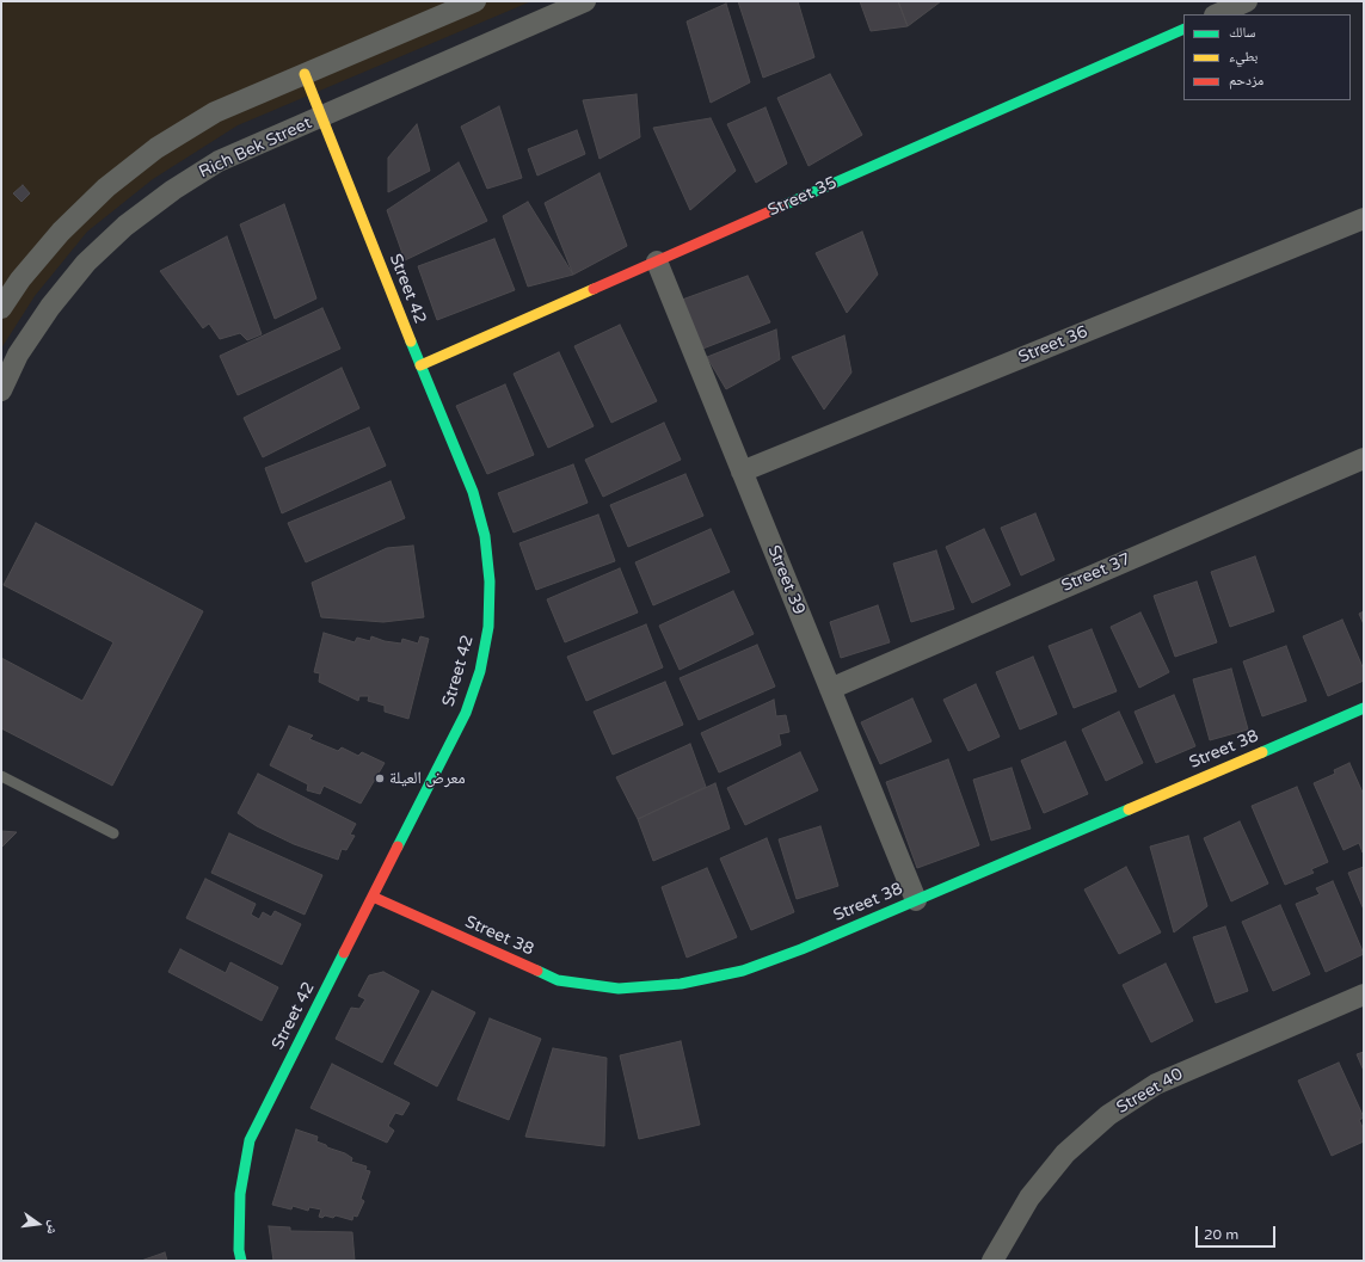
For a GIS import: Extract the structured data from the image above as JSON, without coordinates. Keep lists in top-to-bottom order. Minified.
{"streets":{"street":["Rich Bek Street","Street 35","Street 42","Street 36","Street 37","Street 39","Street 38","Street 40"]},"crossings":[["Rich Bek Street","Street 42"],["Street 35","Street 42"],["Street 35","Street 39"],["Street 42","Street 38"],["Street 36","Street 39"],["Street 37","Street 39"],["Street 39","Street 38"]],"places":["معرض العيلة"],"legend":["سالك","بطيء","مزدحم"],"scale_bar":"20 m","north":"right"}
